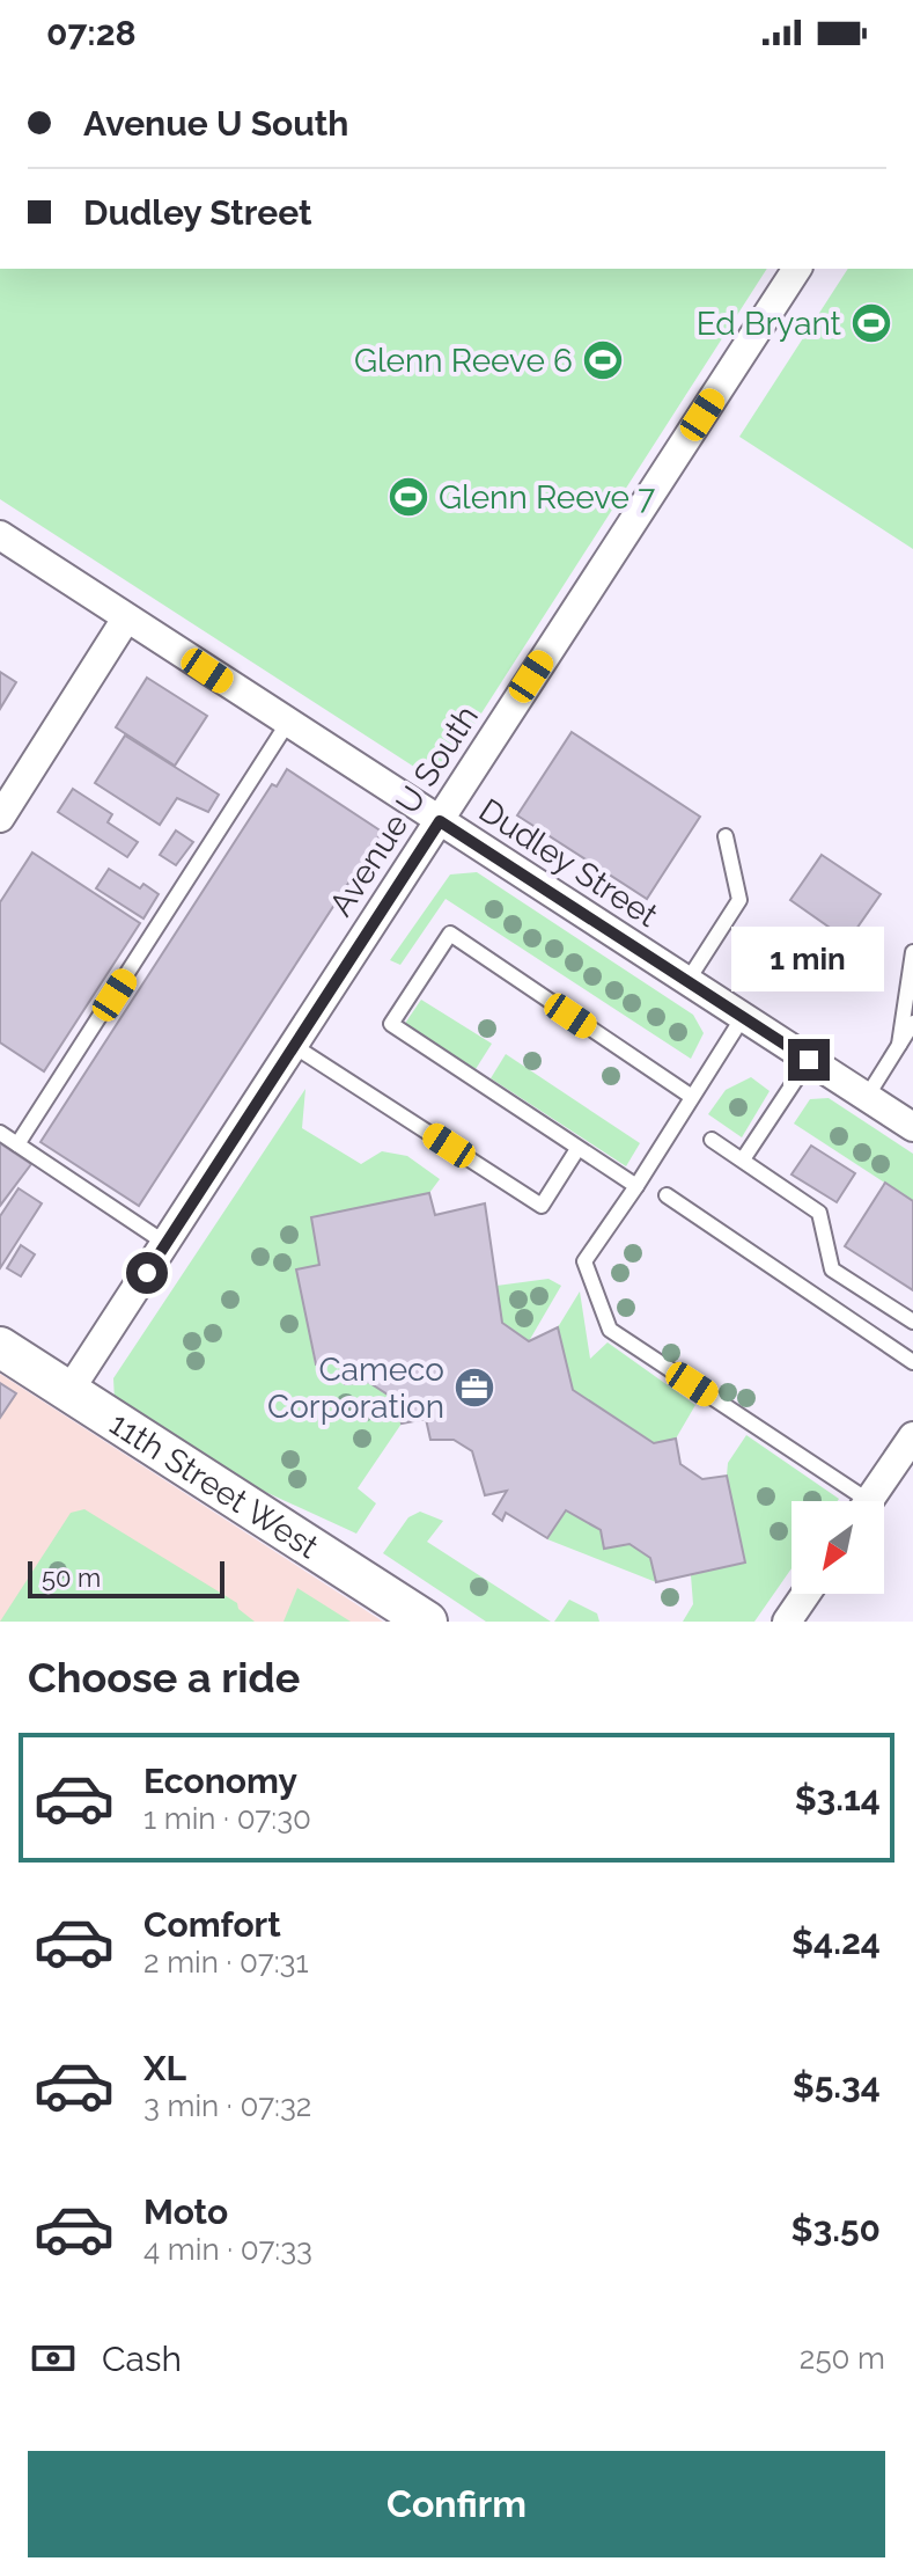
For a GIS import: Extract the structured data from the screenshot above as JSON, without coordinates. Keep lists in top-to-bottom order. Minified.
{"streets":{"main road":["11th Street West"],"street":["Avenue U South","Dudley Street"]},"crossings":[["Avenue U South","Dudley Street"],["Avenue U South","11th Street West"]],"places":{"sports":["Ed Bryant","Glenn Reeve 6","Glenn Reeve 7"],"office":["Cameco Corporation"]},"scale_bar":"50 m","north":"bottom left","page":{"status":"07:28","banner":["Avenue U South","Dudley Street"],"bubble":"1 min","scale":"50 m","heading":"Choose a ride","list":[{"name":"Economy","note":"1 min · 07:30","value":"$3.14"},{"name":"Comfort","note":"2 min · 07:31","value":"$4.24"},{"name":"XL","note":"3 min · 07:32","value":"$5.34"},{"name":"Moto","note":"4 min · 07:33","value":"$3.50"}],"pay":["Cash","250 m"],"buttons":"Confirm"}}
